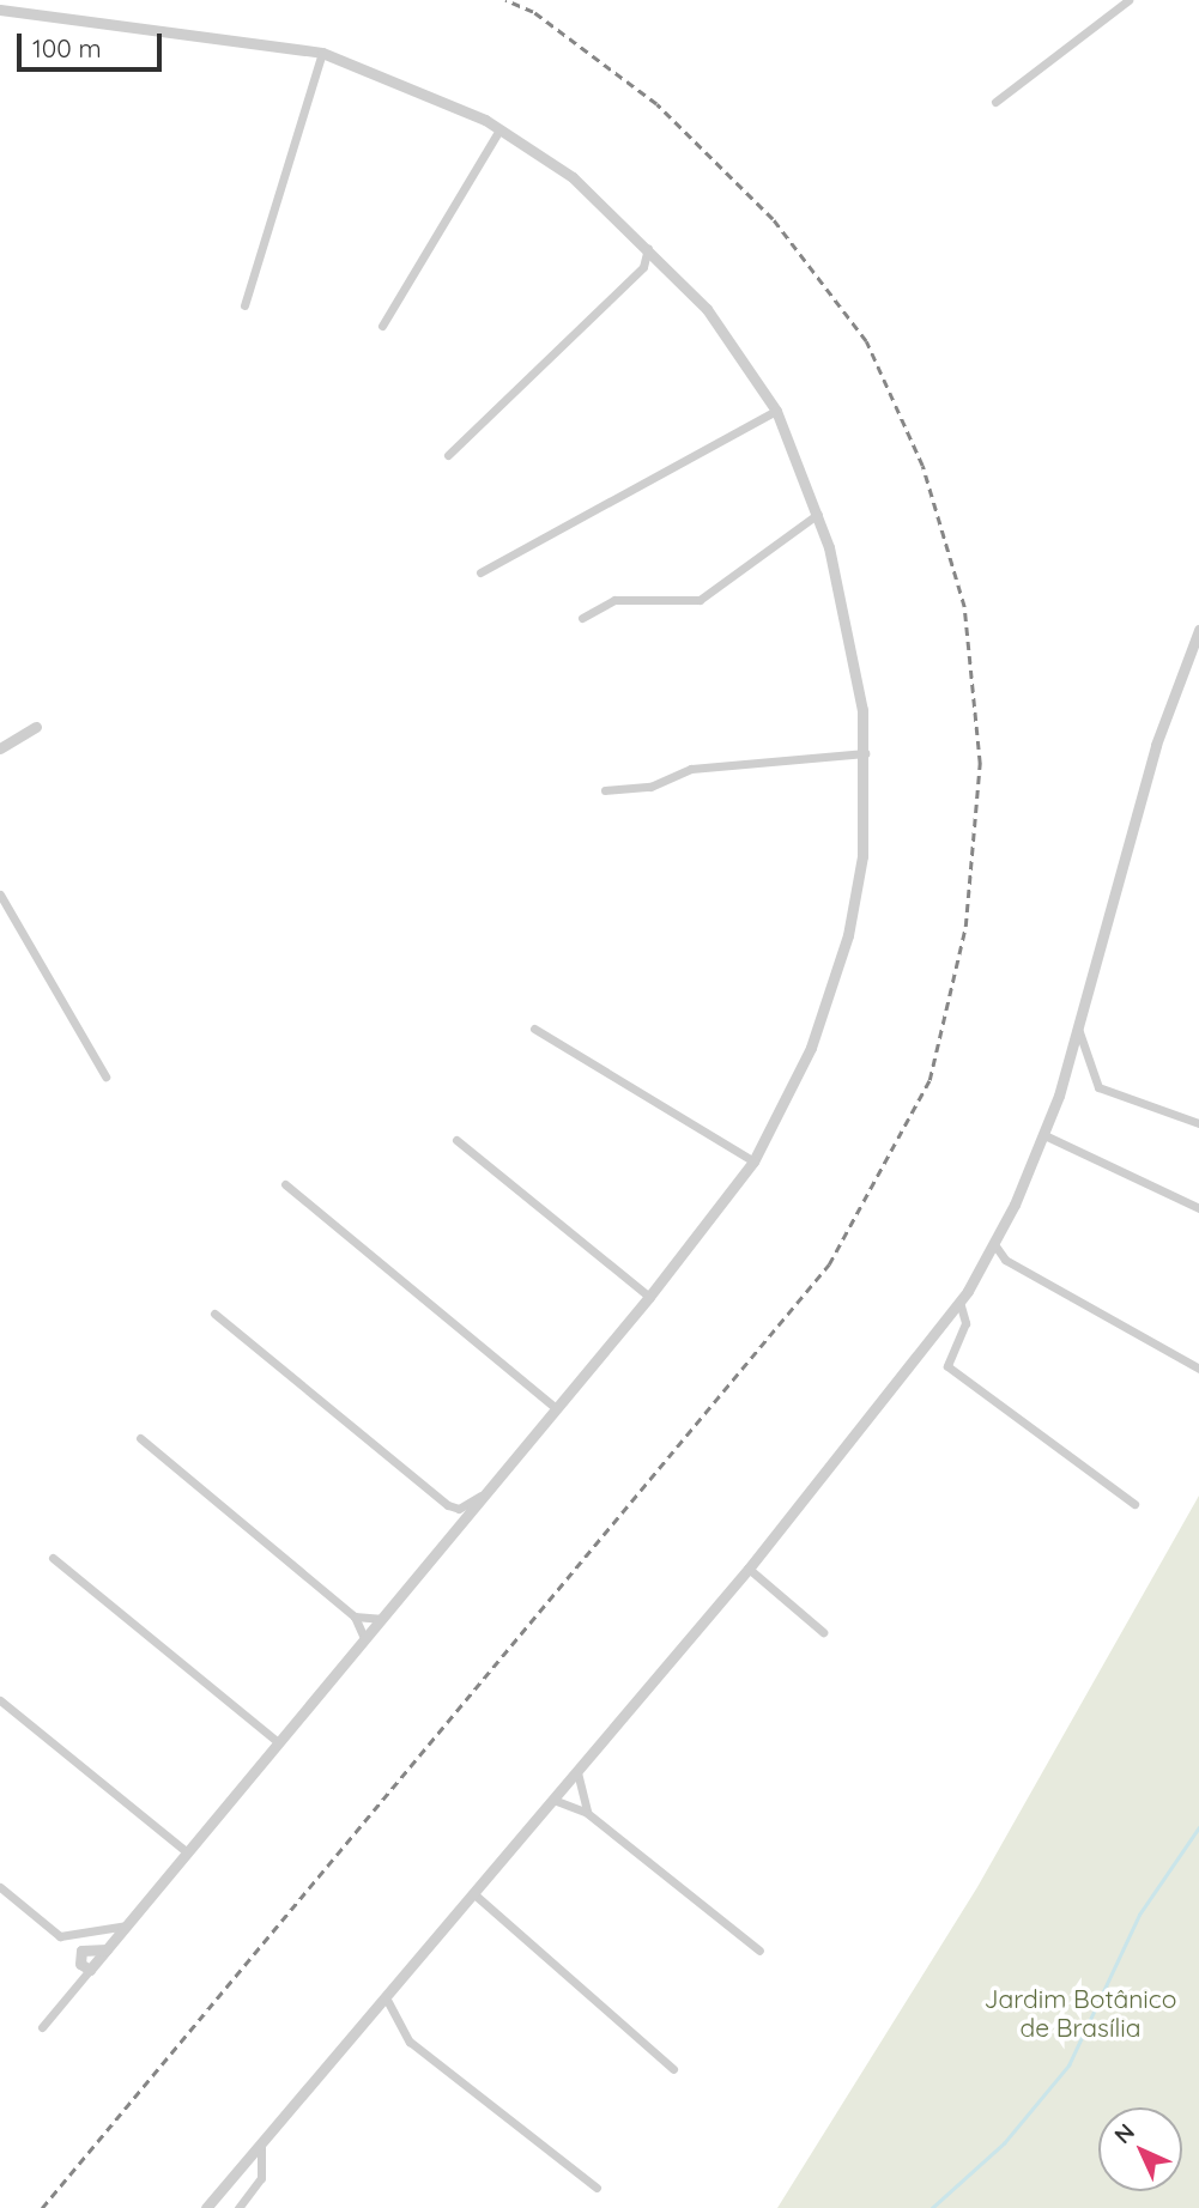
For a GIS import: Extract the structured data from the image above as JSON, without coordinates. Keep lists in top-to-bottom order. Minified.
{"parks":["Jardim Botânico de Brasília"],"scale_bar":"100 m","north":"top left"}
